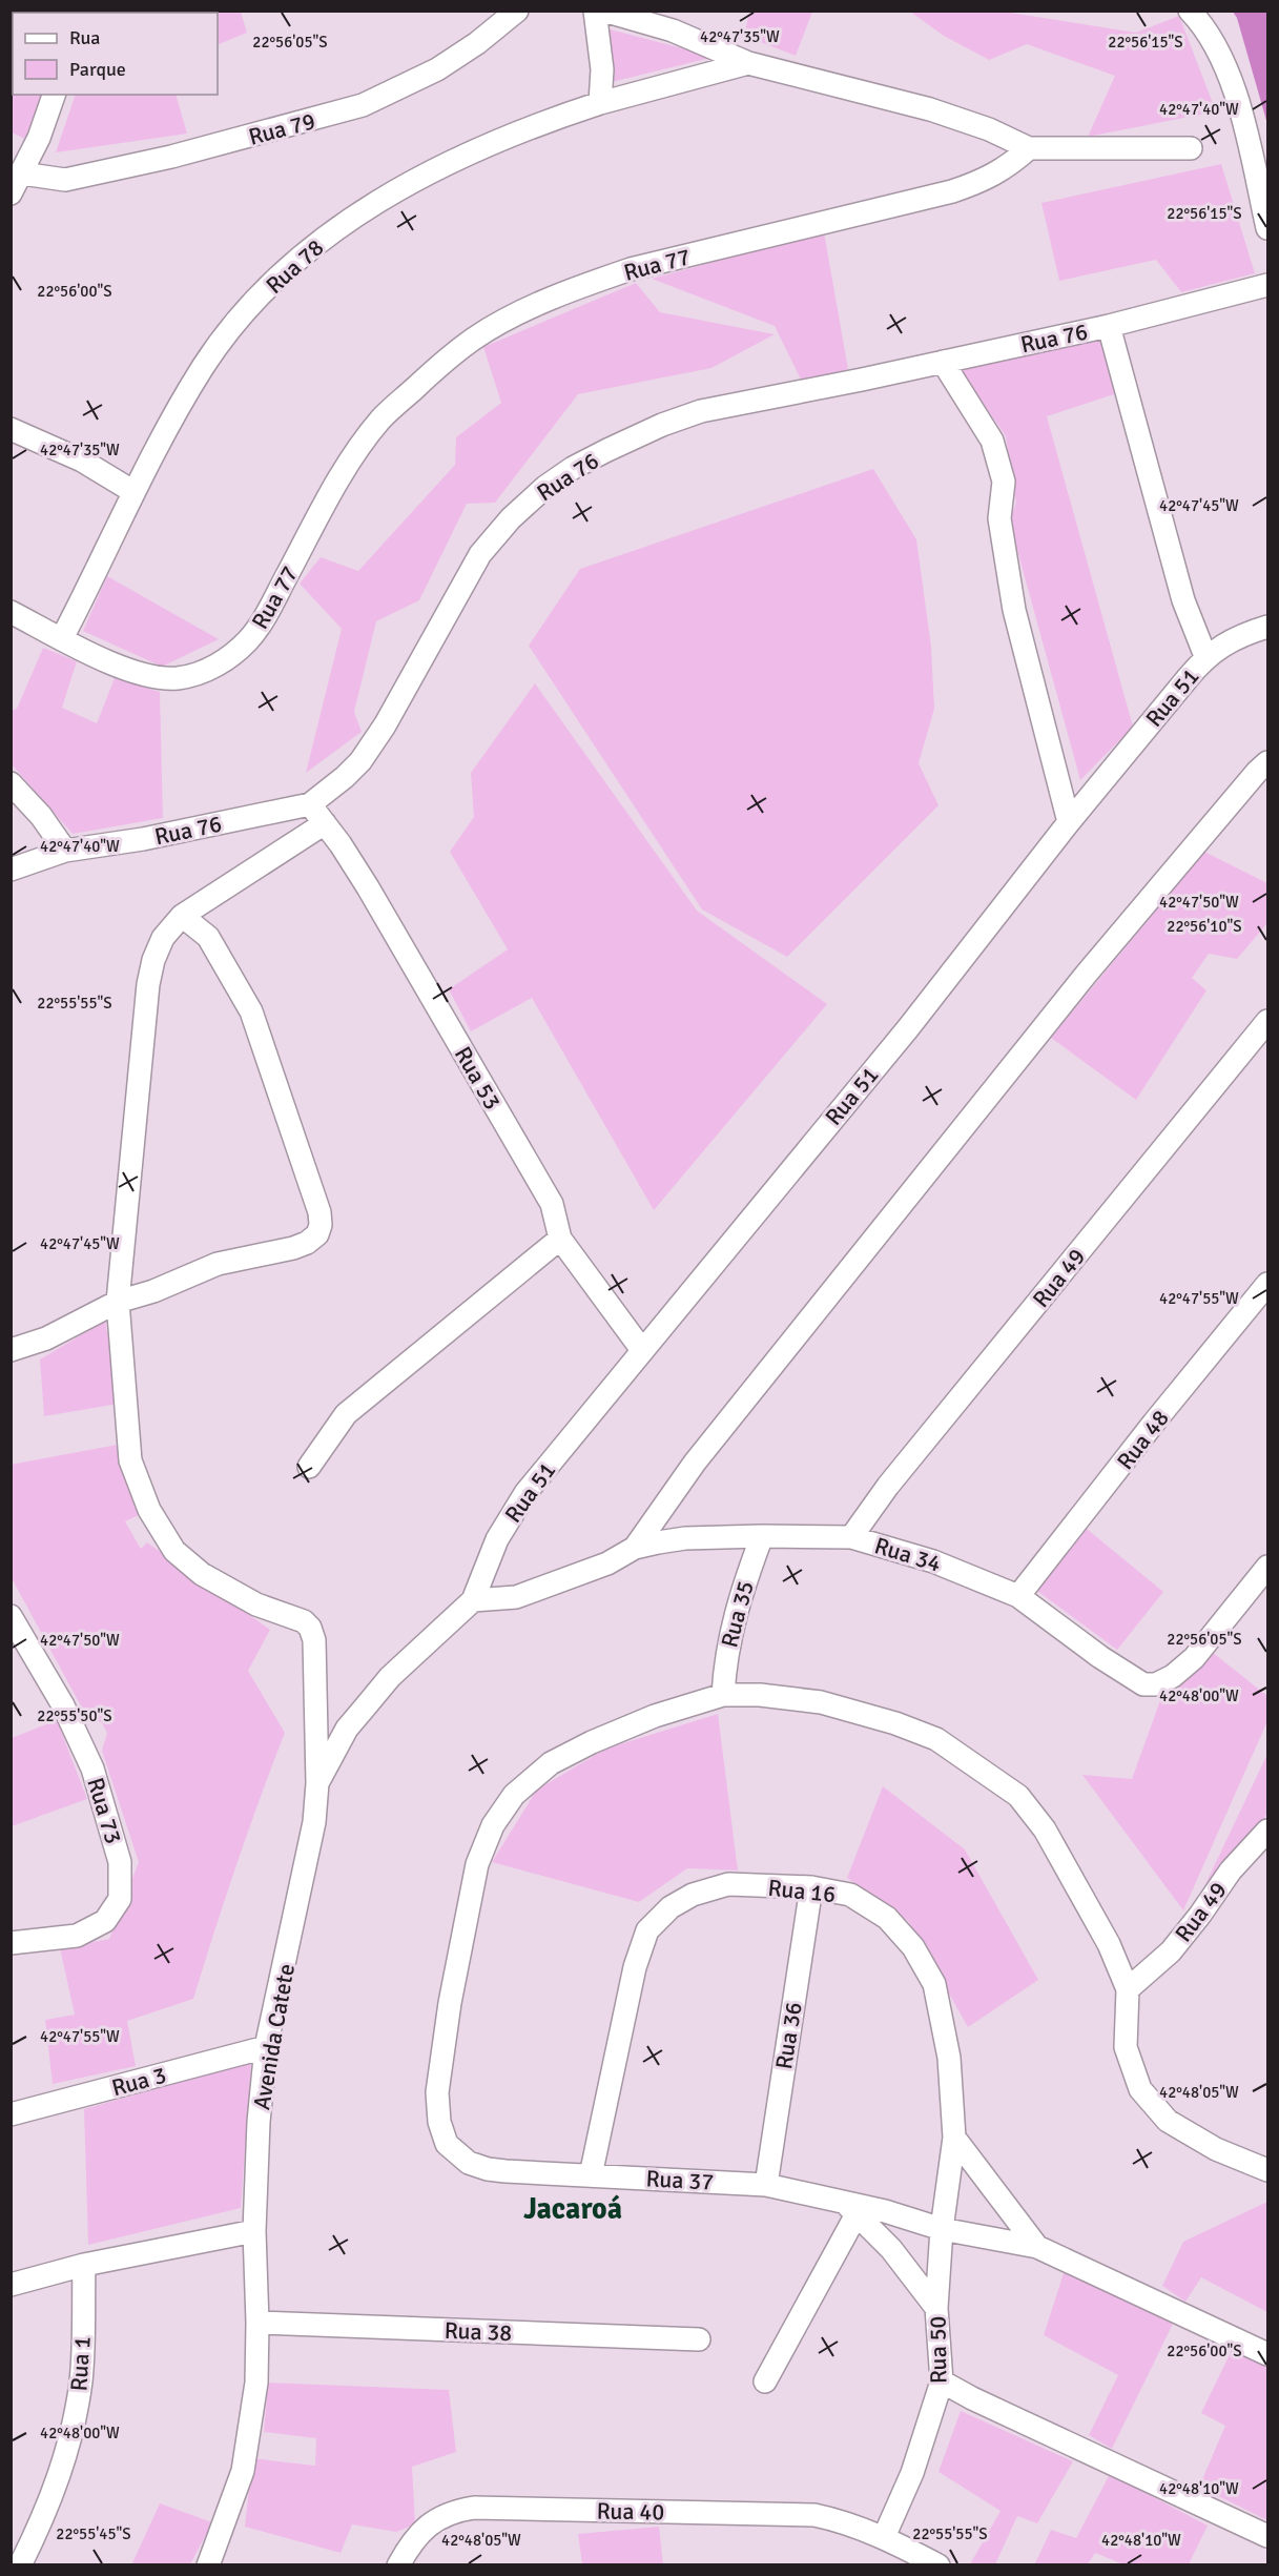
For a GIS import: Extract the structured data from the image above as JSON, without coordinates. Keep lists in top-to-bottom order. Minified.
{"streets":{"street":["Rua 79","Rua 77","Rua 78","Rua 76","Rua 51","Rua 53","Rua 49","Rua 48","Rua 34","Rua 35","Rua 73","Rua 16","Rua 36","Avenida Catete","Rua 3","Rua 37","Rua 38","Rua 50","Rua 1","Rua 40"]},"crossings":[["Rua 77","Rua 78"],["Rua 76","Rua 53"],["Rua 51","Rua 53"],["Rua 51","Rua 34"],["Rua 51","Avenida Catete"],["Rua 49","Rua 34"],["Rua 48","Rua 34"],["Rua 34","Rua 35"],["Rua 34","Avenida Catete"],["Rua 35","Rua 37"],["Rua 16","Rua 36"],["Rua 16","Rua 37"],["Rua 16","Rua 50"],["Rua 36","Rua 37"],["Avenida Catete","Rua 3"],["Avenida Catete","Rua 38"],["Rua 37","Rua 50"],["Rua 50","Rua 40"]],"districts":["Jacaroá"],"legend":["Rua","Parque"],"coordinates":["42°47'35\"W","22°56'05\"S","22°56'15\"S","42°47'40\"W","22°56'00\"S","42°47'45\"W","42°47'50\"W","22°56'10\"S","22°55'55\"S","42°47'55\"W","42°48'00\"W","22°55'50\"S","42°48'05\"W","42°48'10\"W","22°55'45\"S"]}
